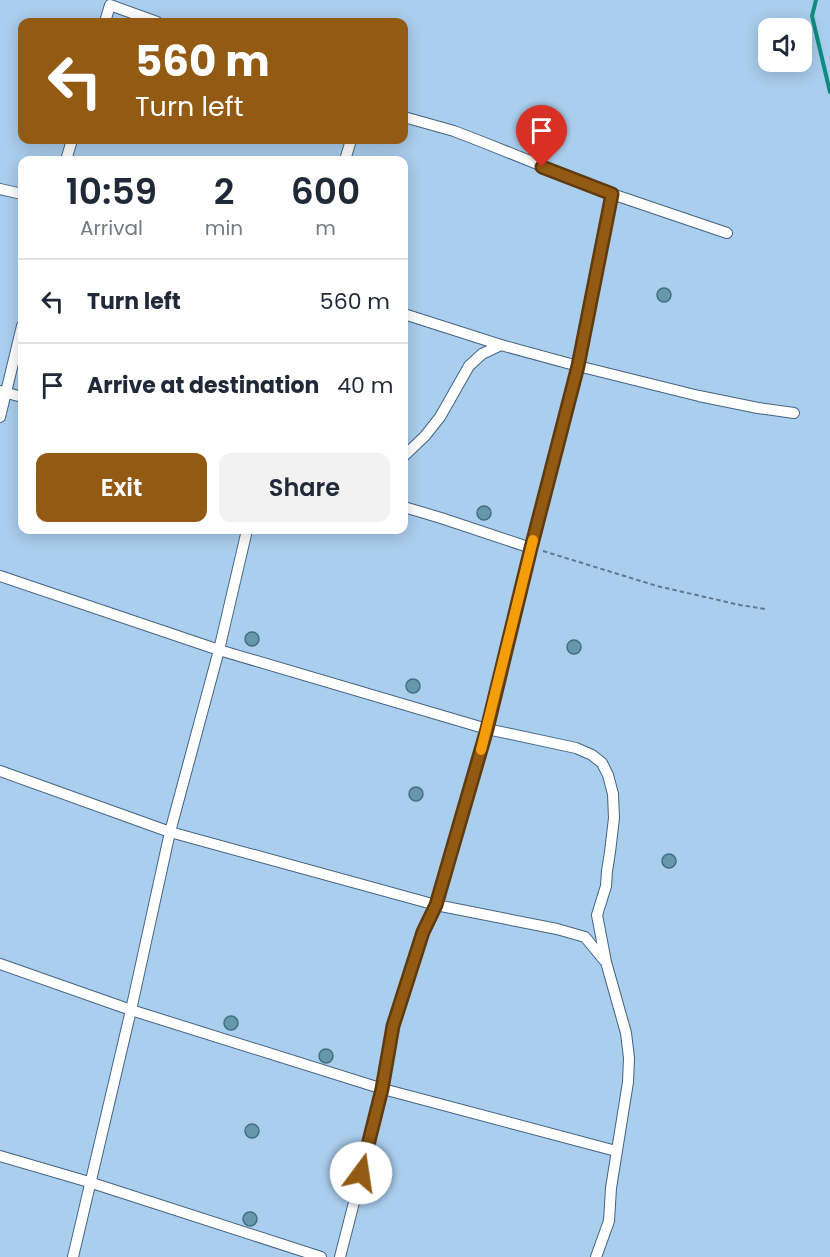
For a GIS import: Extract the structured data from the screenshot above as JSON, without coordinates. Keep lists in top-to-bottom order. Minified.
{"page":{"turn":["560 m","Turn left"],"eta":["10:59","Arrival","2","min","600","m"],"list":[{"name":"Turn left","value":"560 m"},{"name":"Arrive at destination","value":"40 m"}],"buttons":["Exit","Share"]}}
